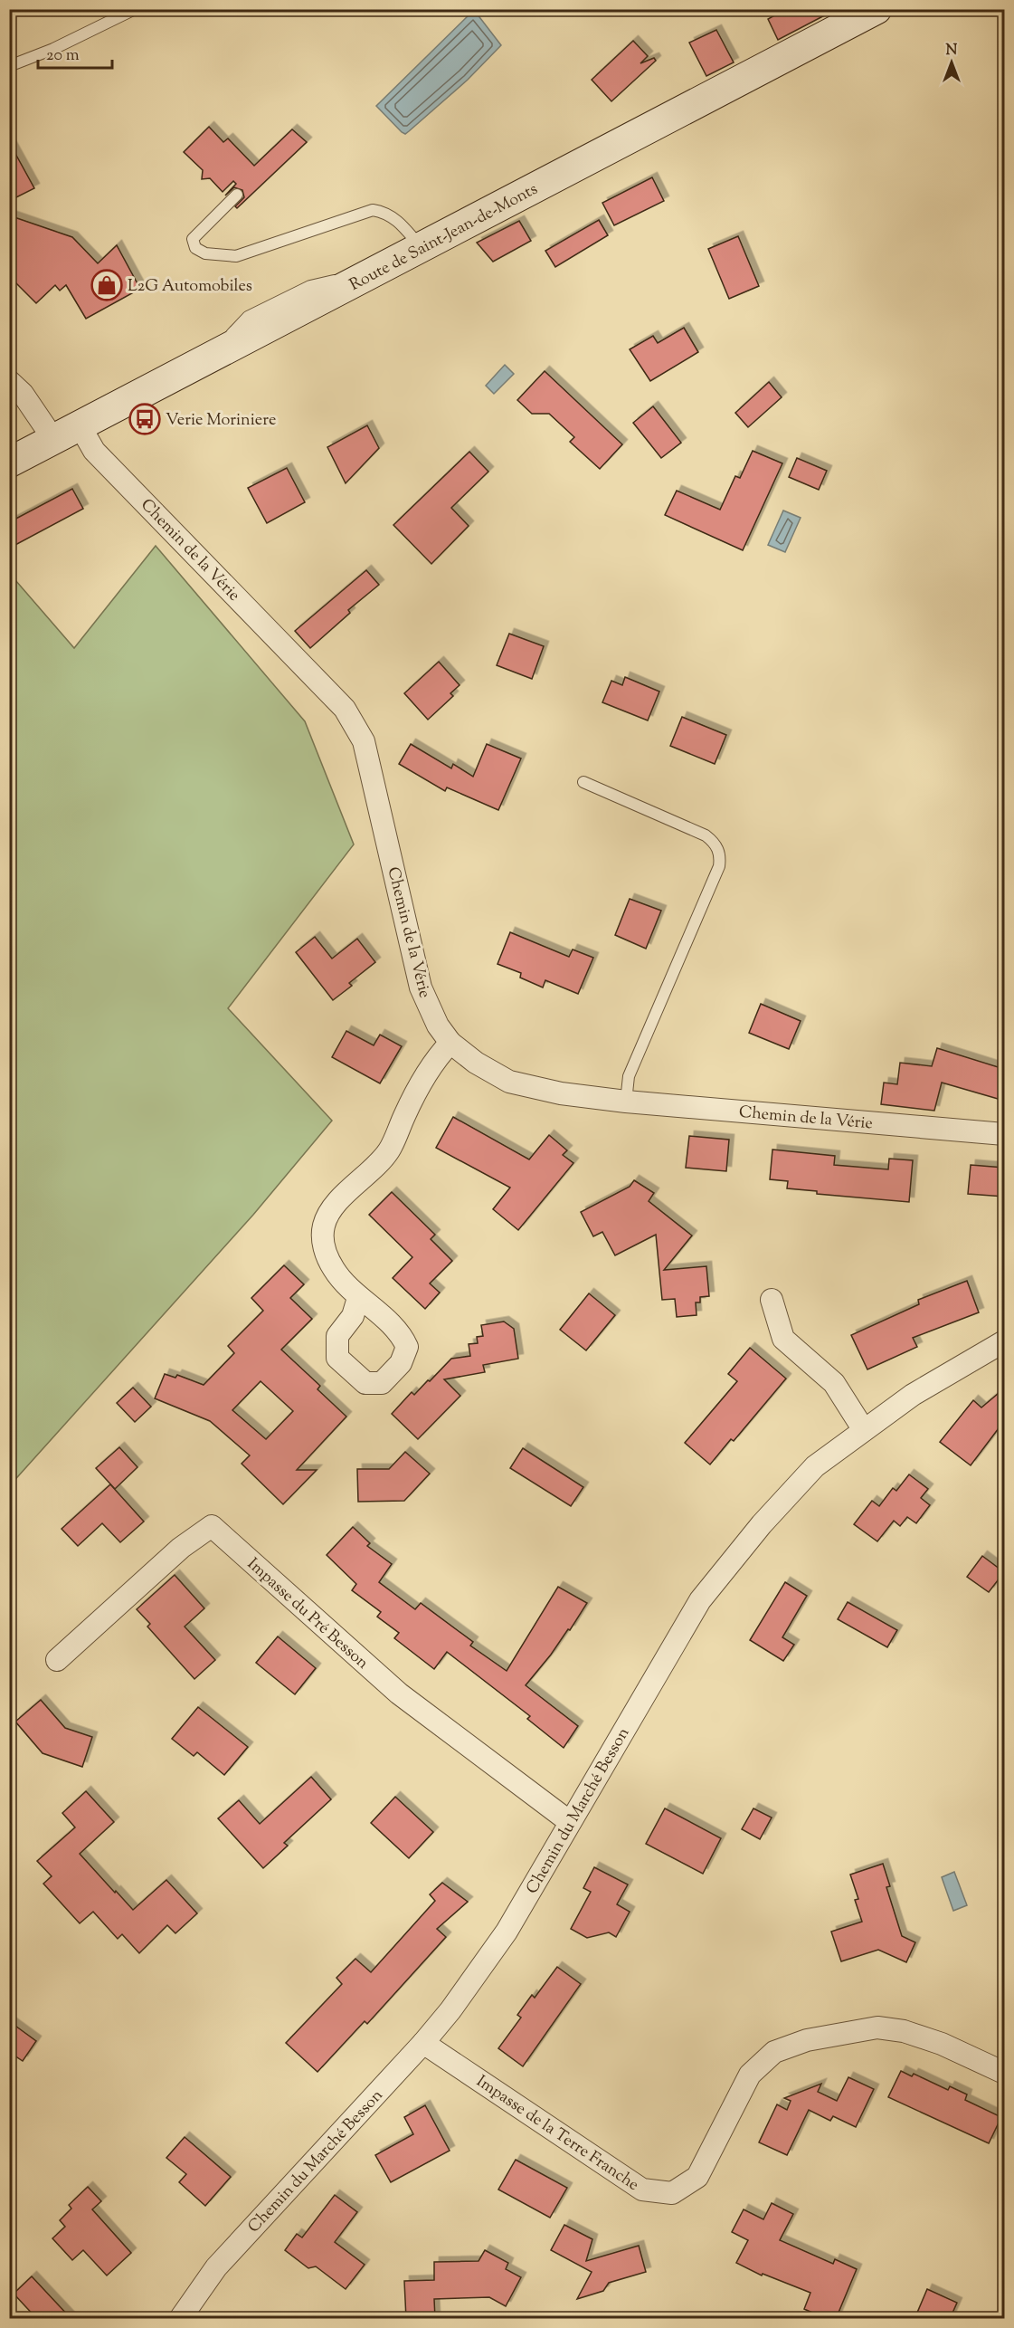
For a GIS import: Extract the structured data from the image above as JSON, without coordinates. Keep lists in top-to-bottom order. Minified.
{"streets":{"main road":["Route de Saint-Jean-de-Monts"],"street":["Chemin de la Vérie","Impasse du Pré Besson","Chemin du Marché Besson","Impasse de la Terre Franche"]},"crossings":[["Route de Saint-Jean-de-Monts","Chemin de la Vérie"],["Impasse du Pré Besson","Chemin du Marché Besson"],["Chemin du Marché Besson","Impasse de la Terre Franche"]],"places":{"shop":["L2G Automobiles"],"bus stop":["Verie Moriniere"]},"scale_bar":"20 m","north":"top"}
